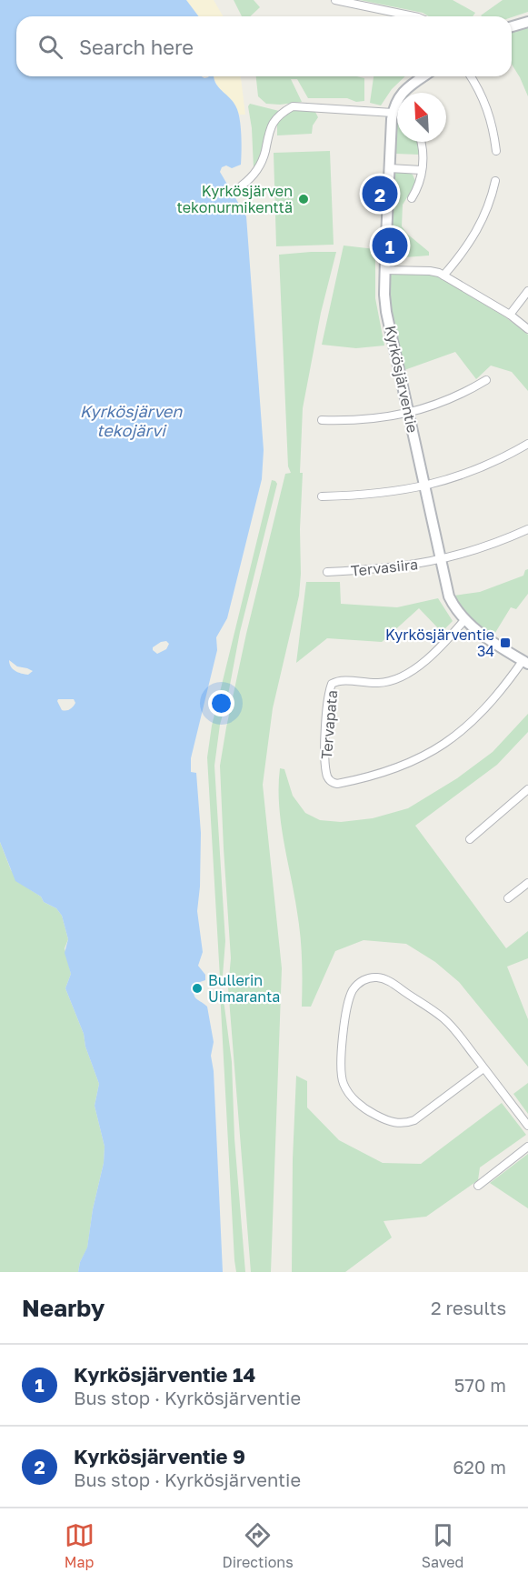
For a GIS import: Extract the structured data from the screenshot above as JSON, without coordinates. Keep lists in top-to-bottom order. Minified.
{"streets":{"street":["Kyrkösjärventie","Tervasiira","Tervapata"]},"crossings":[["Kyrkösjärventie","Tervasiira"],["Kyrkösjärventie","Tervapata"]],"water":["Kyrkösjärven tekojärvi"],"places":{"other":["Kyrkösjärven tekonurmikenttä","Bullerin Uimaranta"],"transit":["Kyrkösjärventie 34"]},"north":"top left","page":{"search":"Search here","pins":["2","1"],"heading":["Nearby","2 results"],"list":[{"mark":"1","name":"Kyrkösjärventie 14","note":"Bus stop · Kyrkösjärventie","value":"570 m"},{"mark":"2","name":"Kyrkösjärventie 9","note":"Bus stop · Kyrkösjärventie","value":"620 m"}],"nav":["Map","Directions","Saved"]}}
